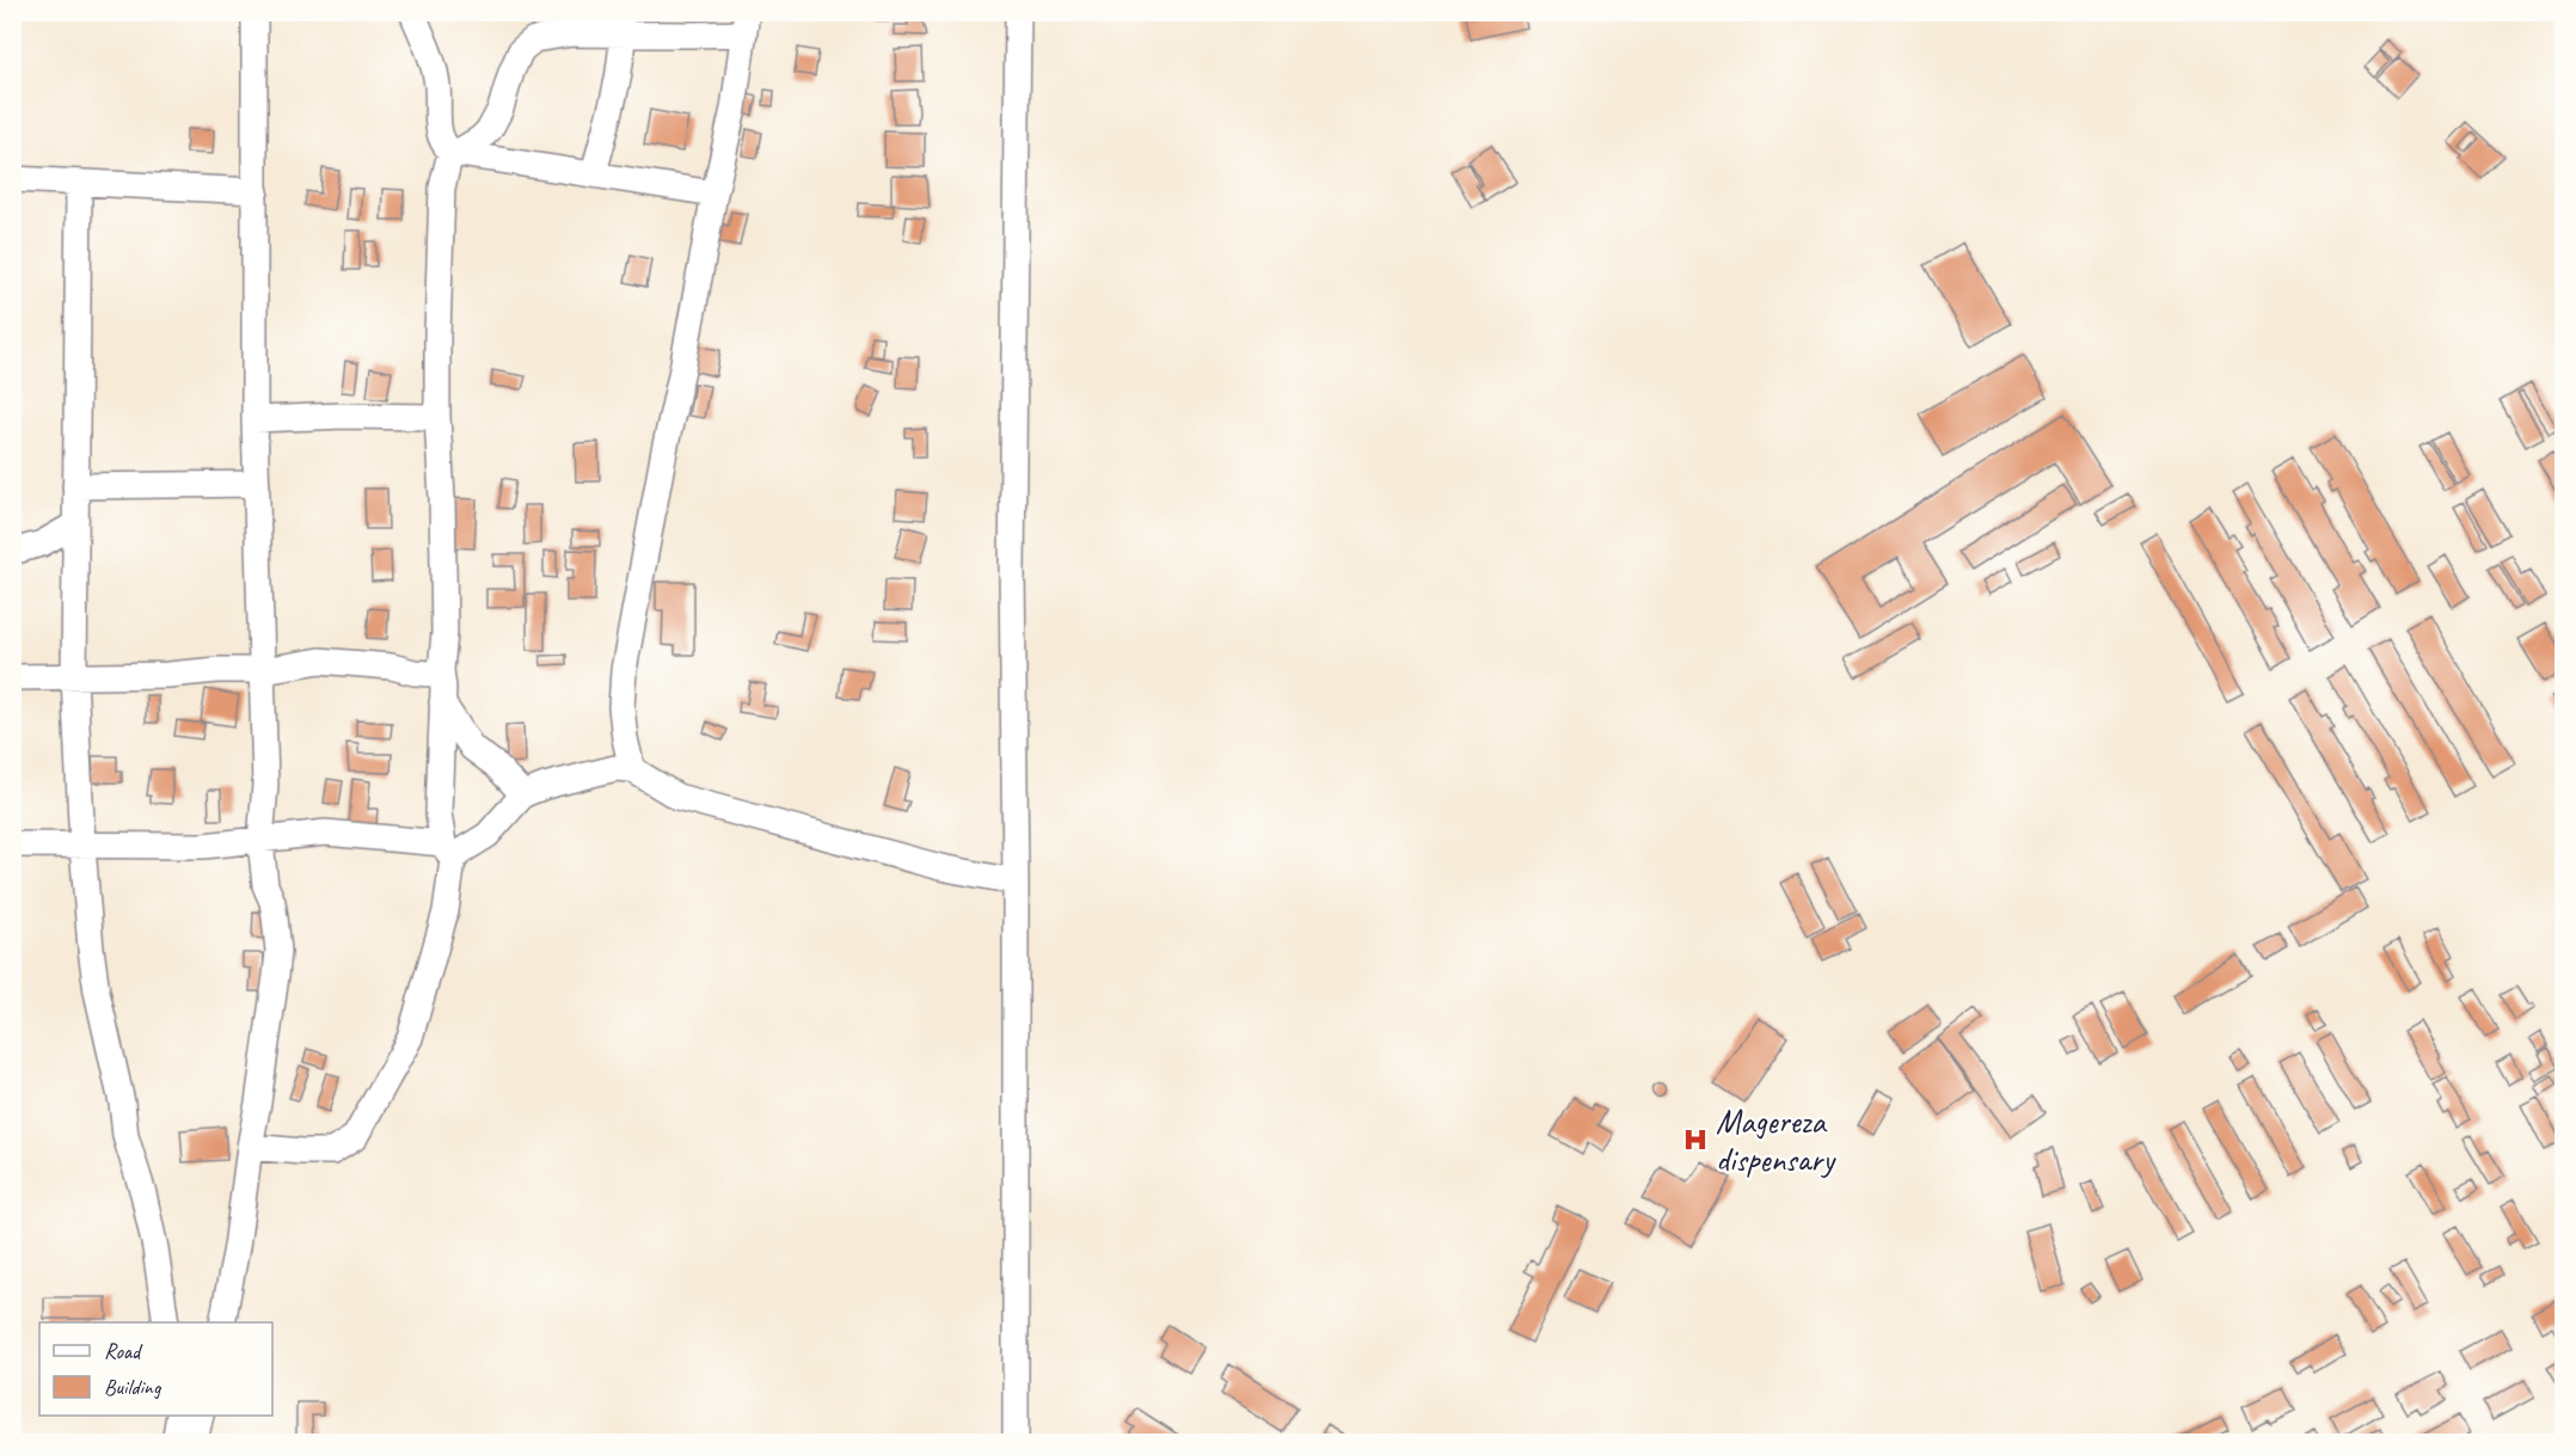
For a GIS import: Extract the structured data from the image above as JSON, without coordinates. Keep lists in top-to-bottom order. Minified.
{"places":{"hospital":["Magereza dispensary"]},"legend":["Road","Building"]}
